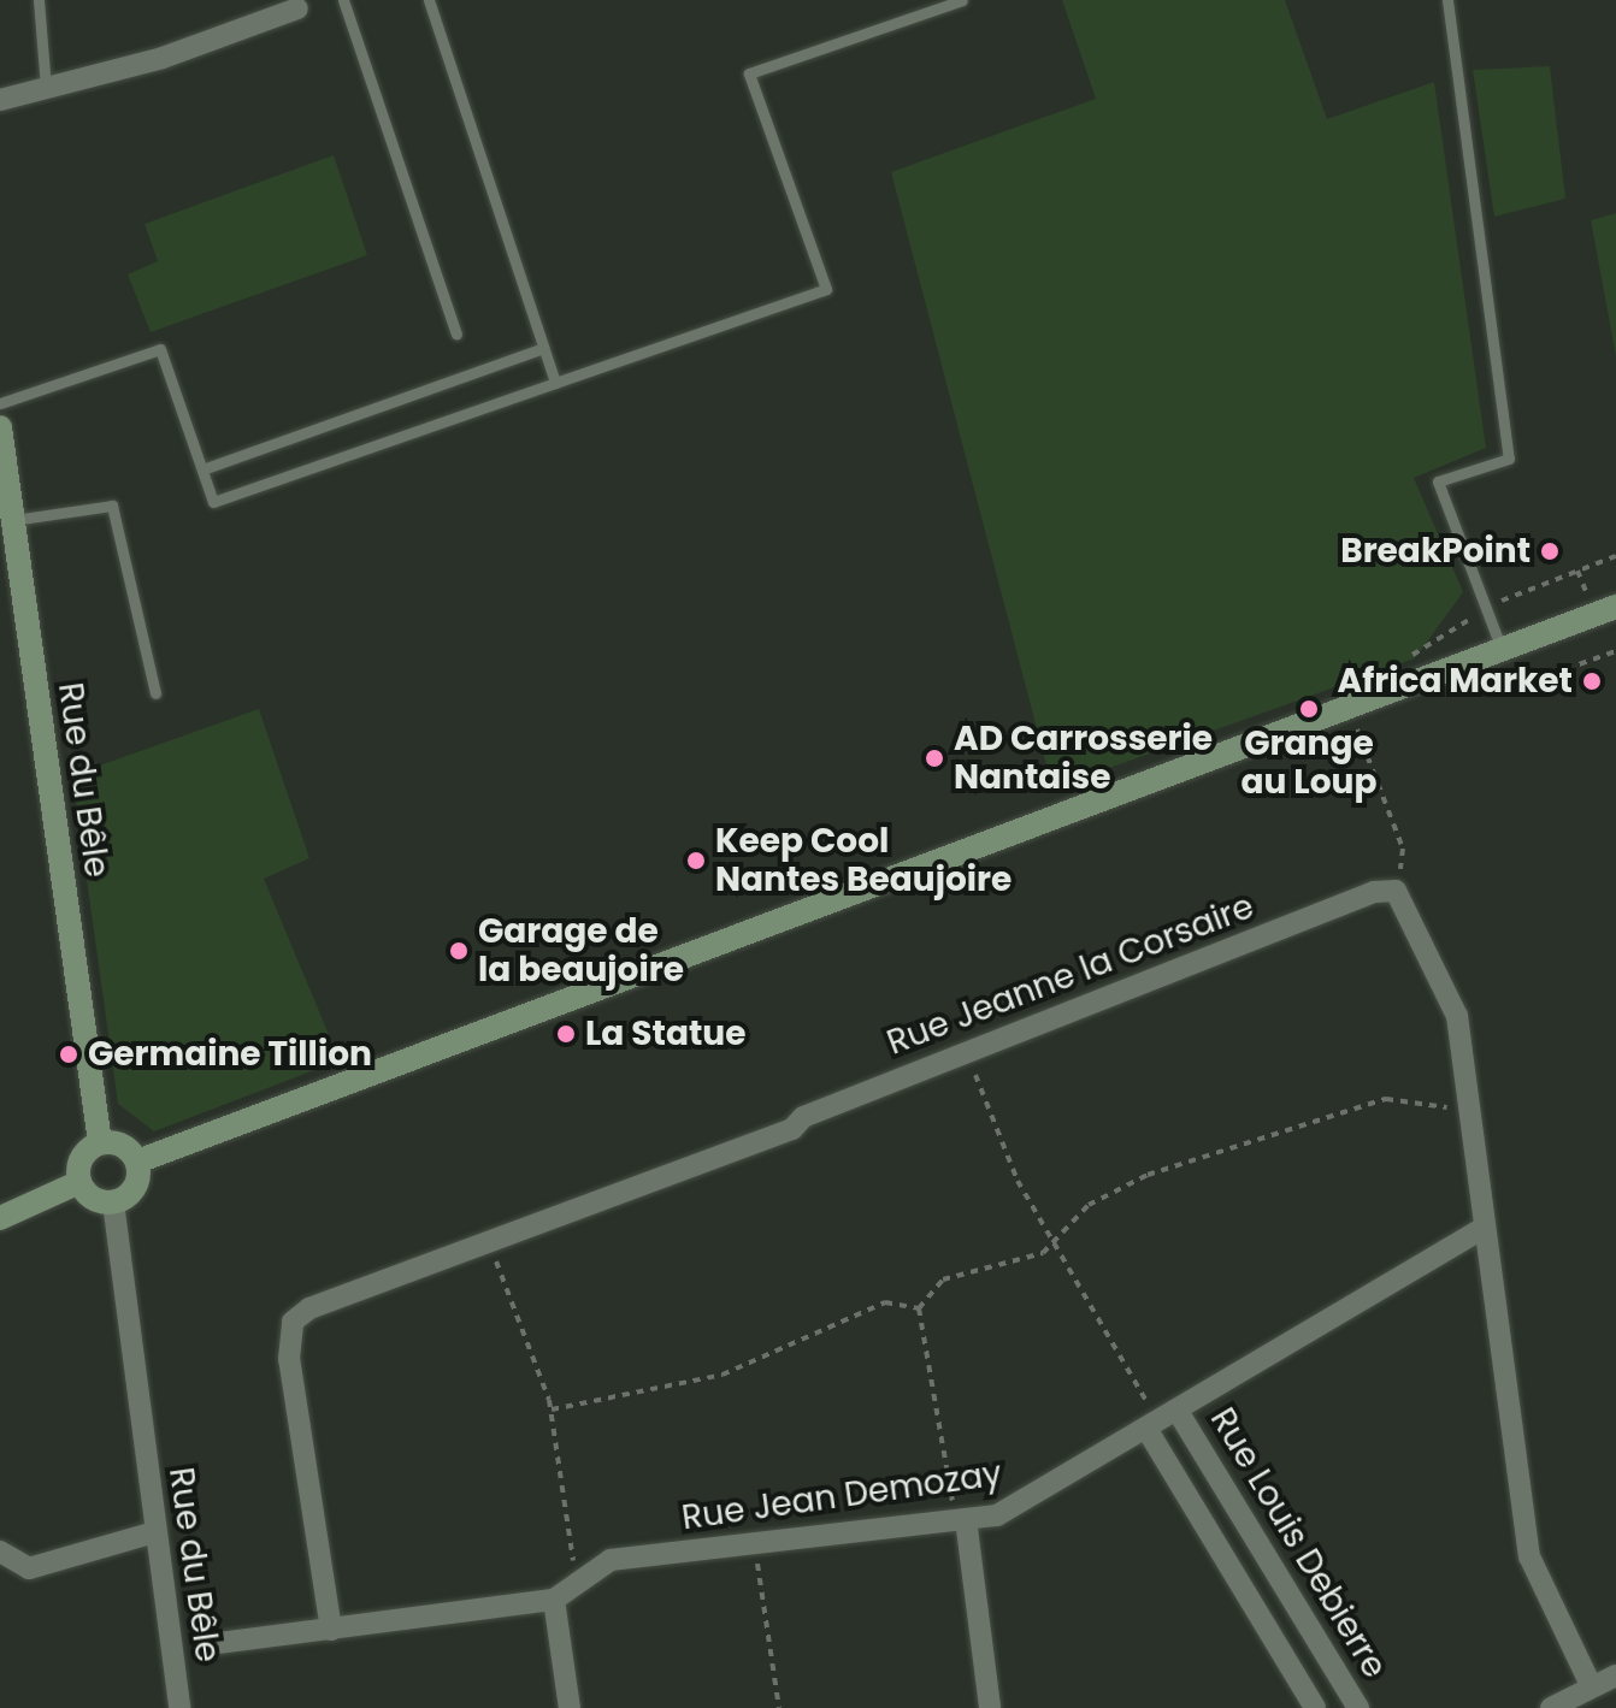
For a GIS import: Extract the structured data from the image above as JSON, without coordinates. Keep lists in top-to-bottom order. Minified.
{"streets":{"main road":["Rue du Bêle"],"street":["Rue Jeanne la Corsaire","Rue Jean Demozay","Rue Louis Debierre"]},"crossings":[["Rue Jeanne la Corsaire","Rue Jean Demozay"],["Rue Jean Demozay","Rue Louis Debierre"]],"places":["BreakPoint","Africa Market","Grange au Loup","AD Carrosserie Nantaise","Keep Cool Nantes Beaujoire","Garage de la beaujoire","La Statue","Germaine Tillion"]}
